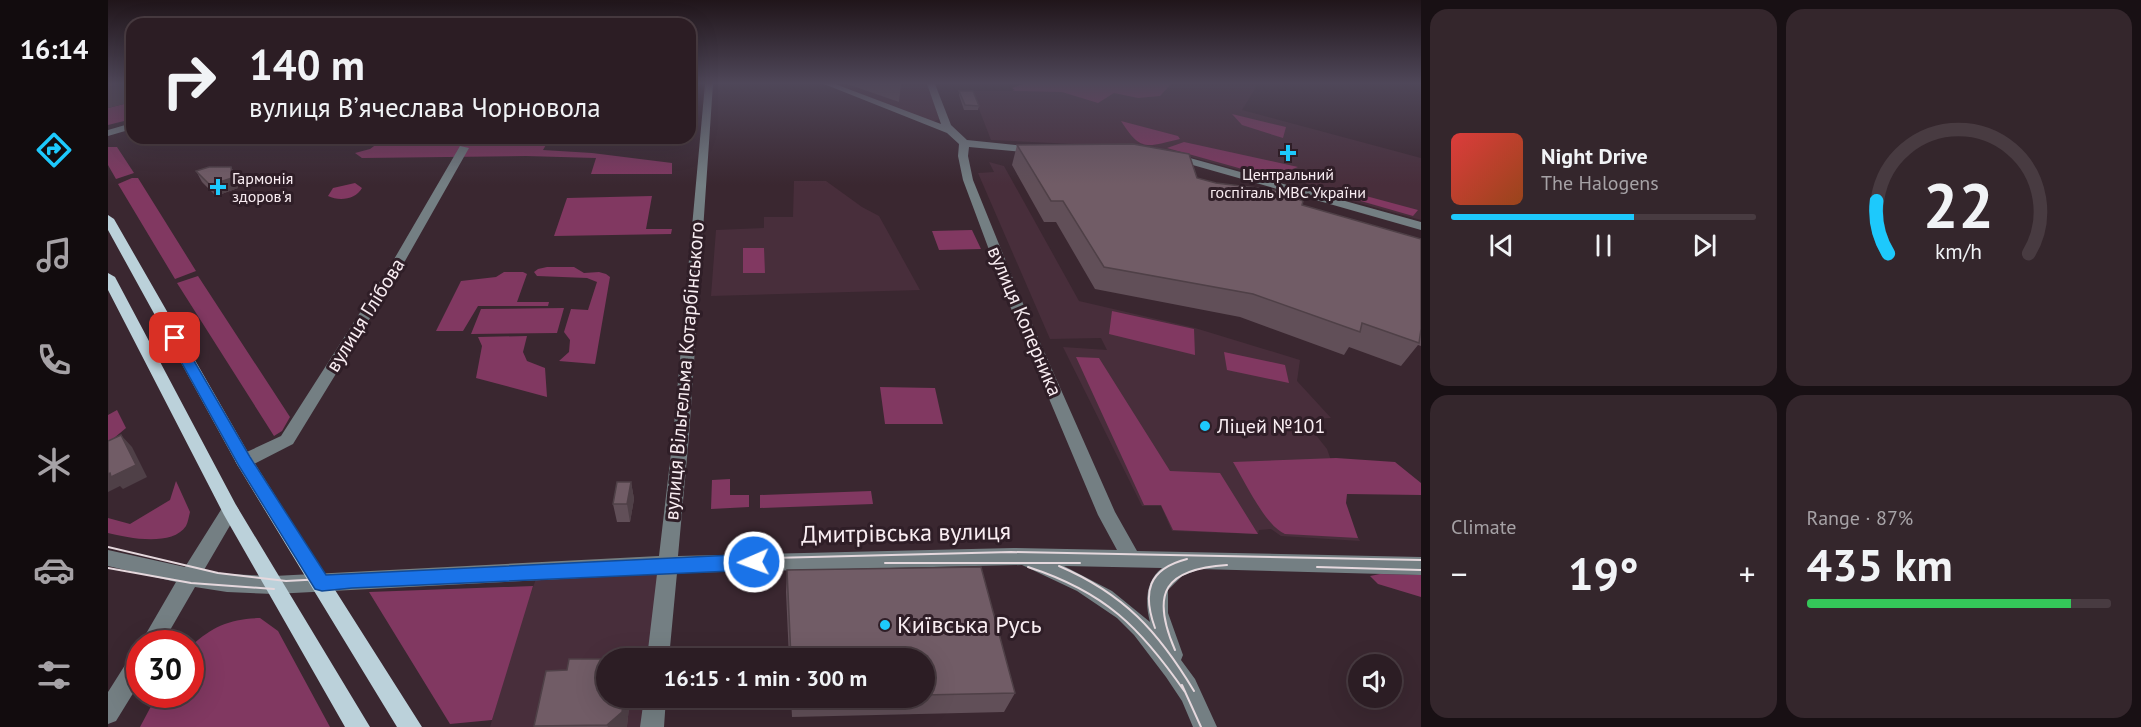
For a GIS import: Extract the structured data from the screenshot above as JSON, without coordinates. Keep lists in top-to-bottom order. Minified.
{"streets":{"street":["вулиця Глібова","вулиця Коперника","вулиця Вільгельма Котарбінського","Дмитрівська вулиця"]},"crossings":[["вулиця Коперника","Дмитрівська вулиця"],["вулиця Вільгельма Котарбінського","Дмитрівська вулиця"]],"places":{"health":["Центральний госпіталь МВС України","Гармонія здоров'я"],"other":["Ліцей №101","Київська Русь"]},"page":{"tabs":"16:14","turn":["140 m","вулиця Вʼячеслава Чорновола"],"song":["Night Drive","The Halogens"],"tile":["Climate",["Range · 87%","435 km"]],"heat":["−","19°","+"],"limit":"30","trip":"16:15 · 1 min · 300 m","gauge":["22","km/h"]}}
